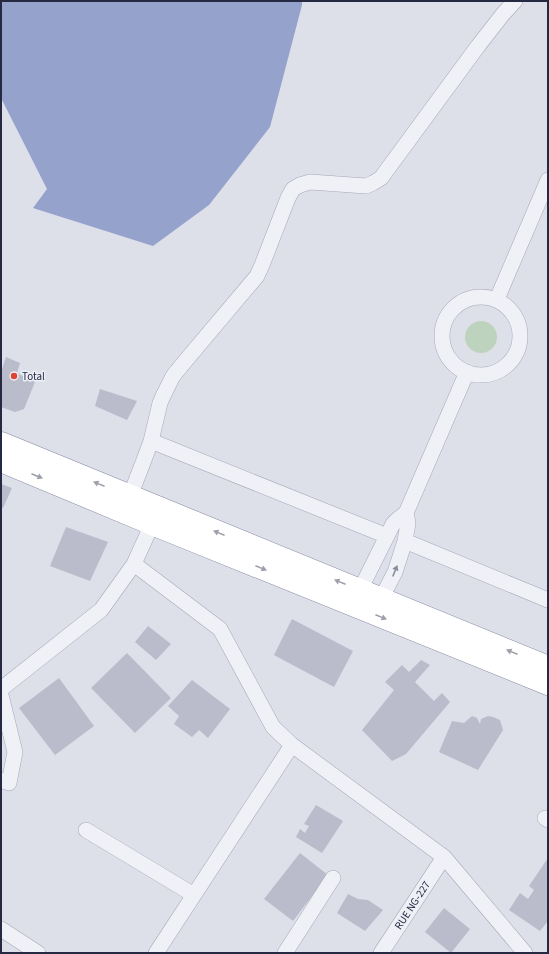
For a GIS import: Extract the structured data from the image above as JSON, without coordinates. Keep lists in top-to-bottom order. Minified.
{"streets":{"street":["RUE NG-227"]},"places":["Total"]}
